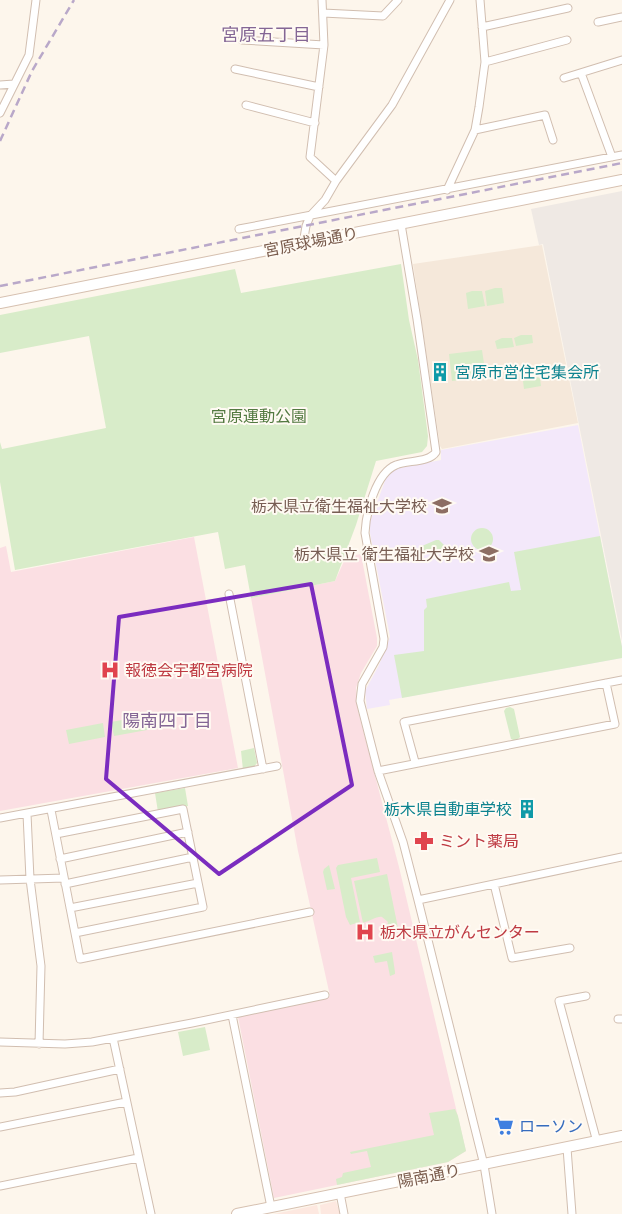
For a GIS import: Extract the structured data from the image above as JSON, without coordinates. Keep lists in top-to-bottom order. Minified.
{"streets":{"street":["宮原球場通り","陽南通り"]},"districts":["宮原五丁目","陽南四丁目"],"parks":["宮原運動公園"],"places":{"building":["宮原市営住宅集会所","栃木県自動車学校"],"school or university":["栃木県立衛生福祉大学校","栃木県立 衛生福祉大学校"],"hospital":["報徳会宇都宮病院","栃木県立がんセンター"],"pharmacy":["ミント薬局"],"supermarket":["ローソン"]}}
